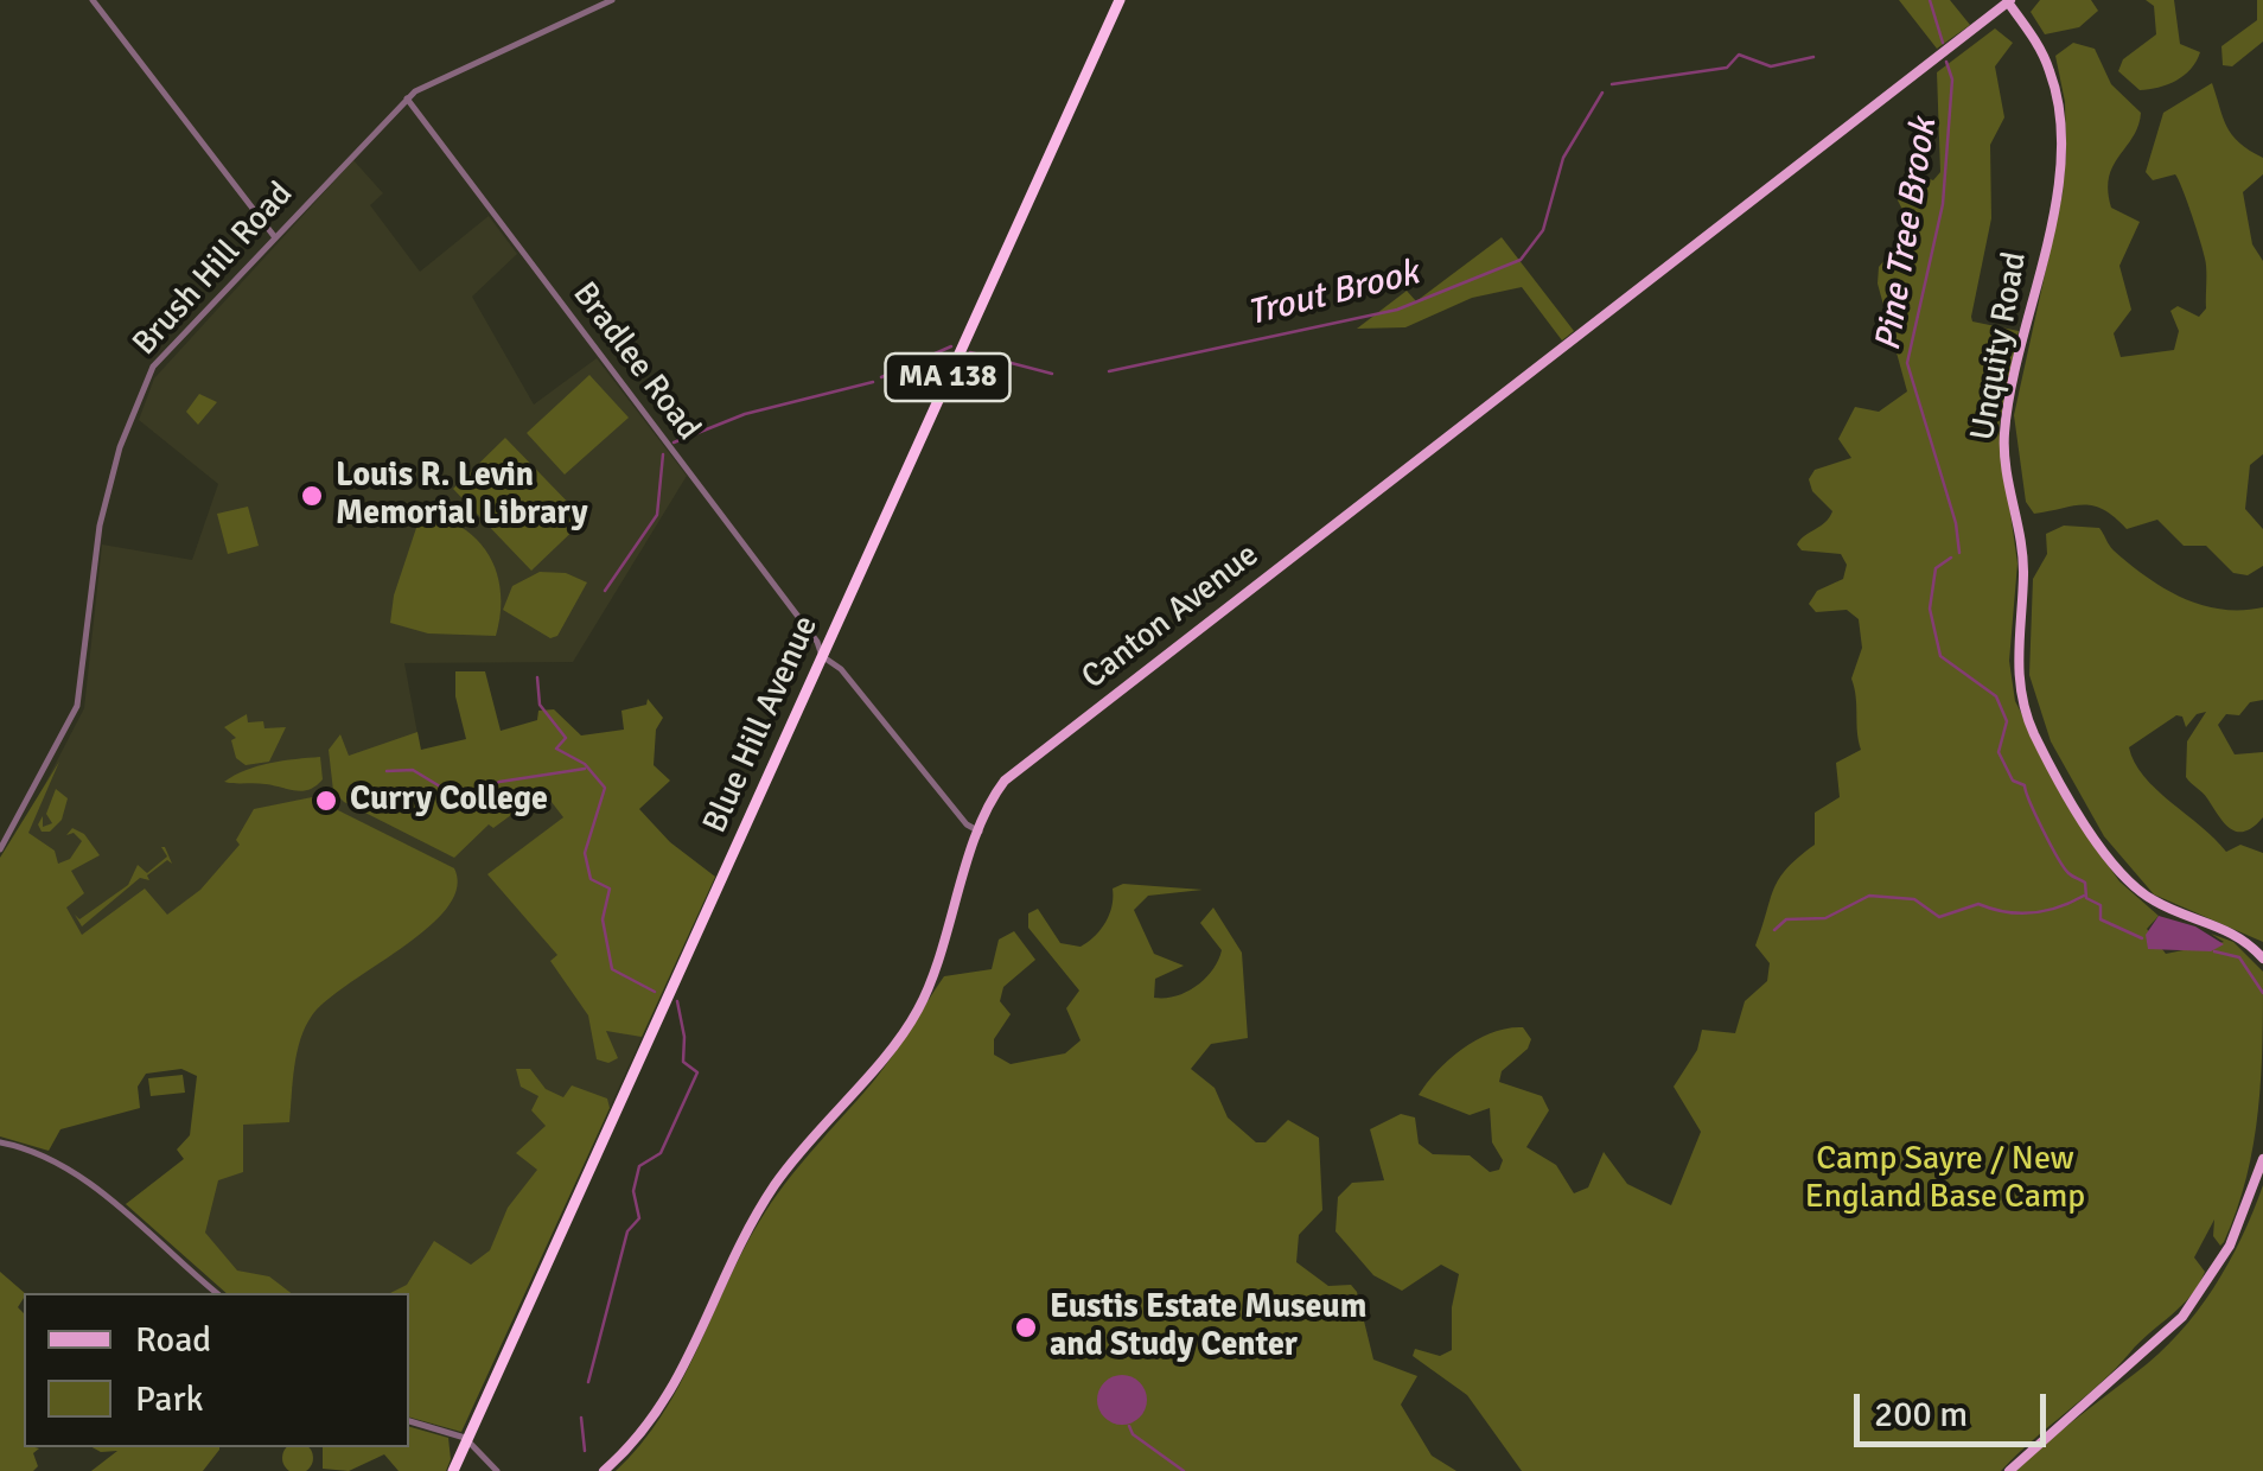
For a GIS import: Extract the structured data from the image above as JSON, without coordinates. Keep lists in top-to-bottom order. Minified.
{"streets":{"highway":["MA 138","Blue Hill Avenue"],"main road":["Unquity Road","Canton Avenue"],"street":["Brush Hill Road","Bradlee Road"]},"crossings":[["Brush Hill Road","Bradlee Road"],["Unquity Road","Canton Avenue"],["Bradlee Road","Canton Avenue"],["Bradlee Road","Blue Hill Avenue"]],"water":["Pine Tree Brook","Trout Brook"],"parks":["Camp Sayre / New England Base Camp"],"places":["Louis R. Levin Memorial Library","Curry College","Eustis Estate Museum and Study Center"],"legend":["Road","Park"],"scale_bar":"200 m"}
